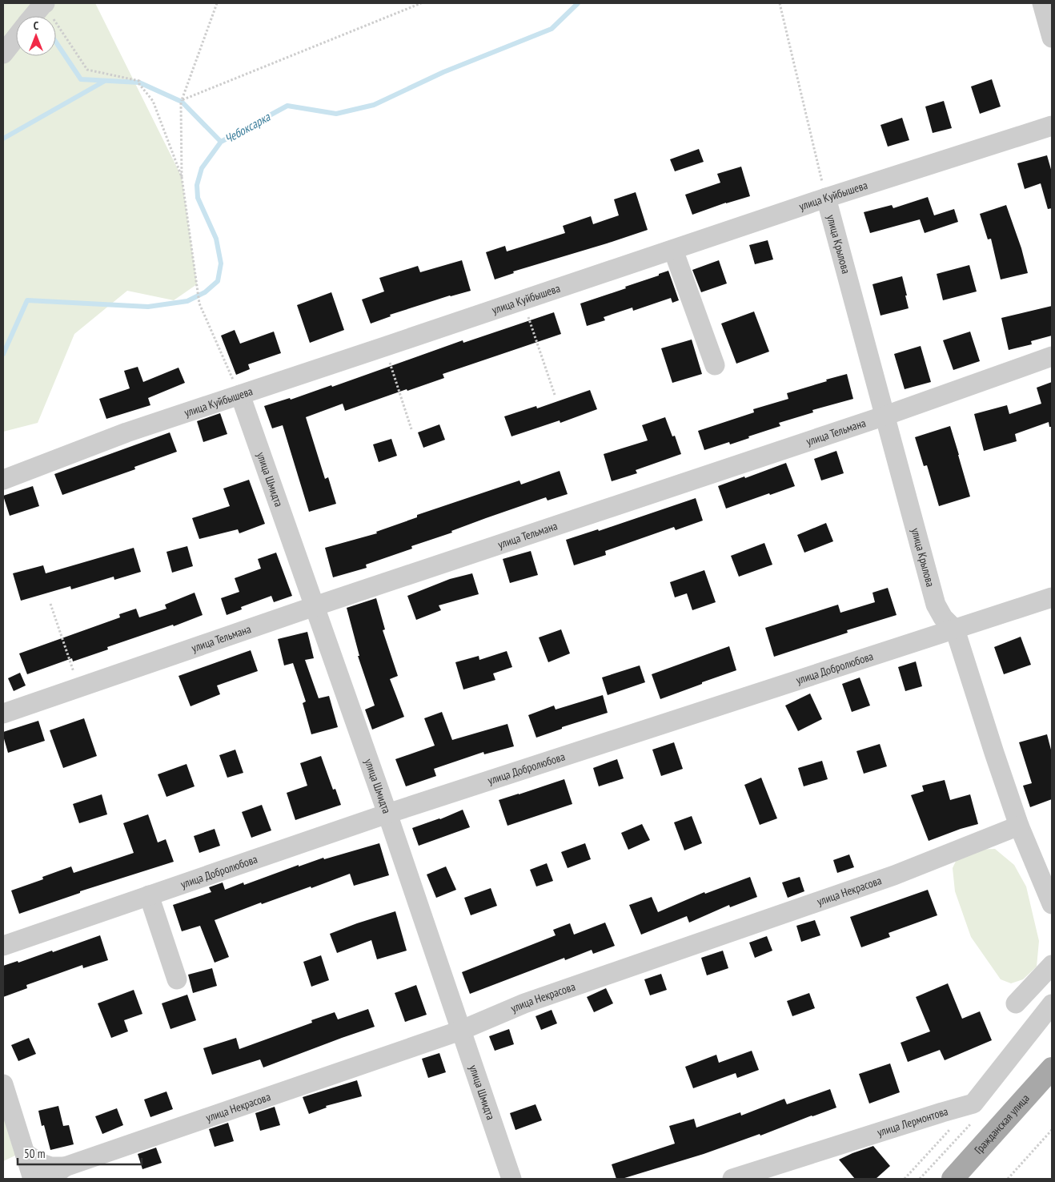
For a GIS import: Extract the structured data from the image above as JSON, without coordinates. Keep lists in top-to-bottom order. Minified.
{"streets":{"main road":["Гражданская улица"],"street":["улица Куйбышева","улица Крылова","улица Тельмана","улица Шмидта","улица Добролюбова","улица Некрасова","улица Лермонтова"]},"crossings":[["улица Куйбышева","улица Крылова"],["улица Куйбышева","улица Шмидта"],["улица Крылова","улица Тельмана"],["улица Крылова","улица Добролюбова"],["улица Крылова","улица Некрасова"],["улица Тельмана","улица Шмидта"],["улица Шмидта","улица Добролюбова"],["улица Шмидта","улица Некрасова"]],"water":["Чебоксарка"],"scale_bar":"50 m","north":"top"}
